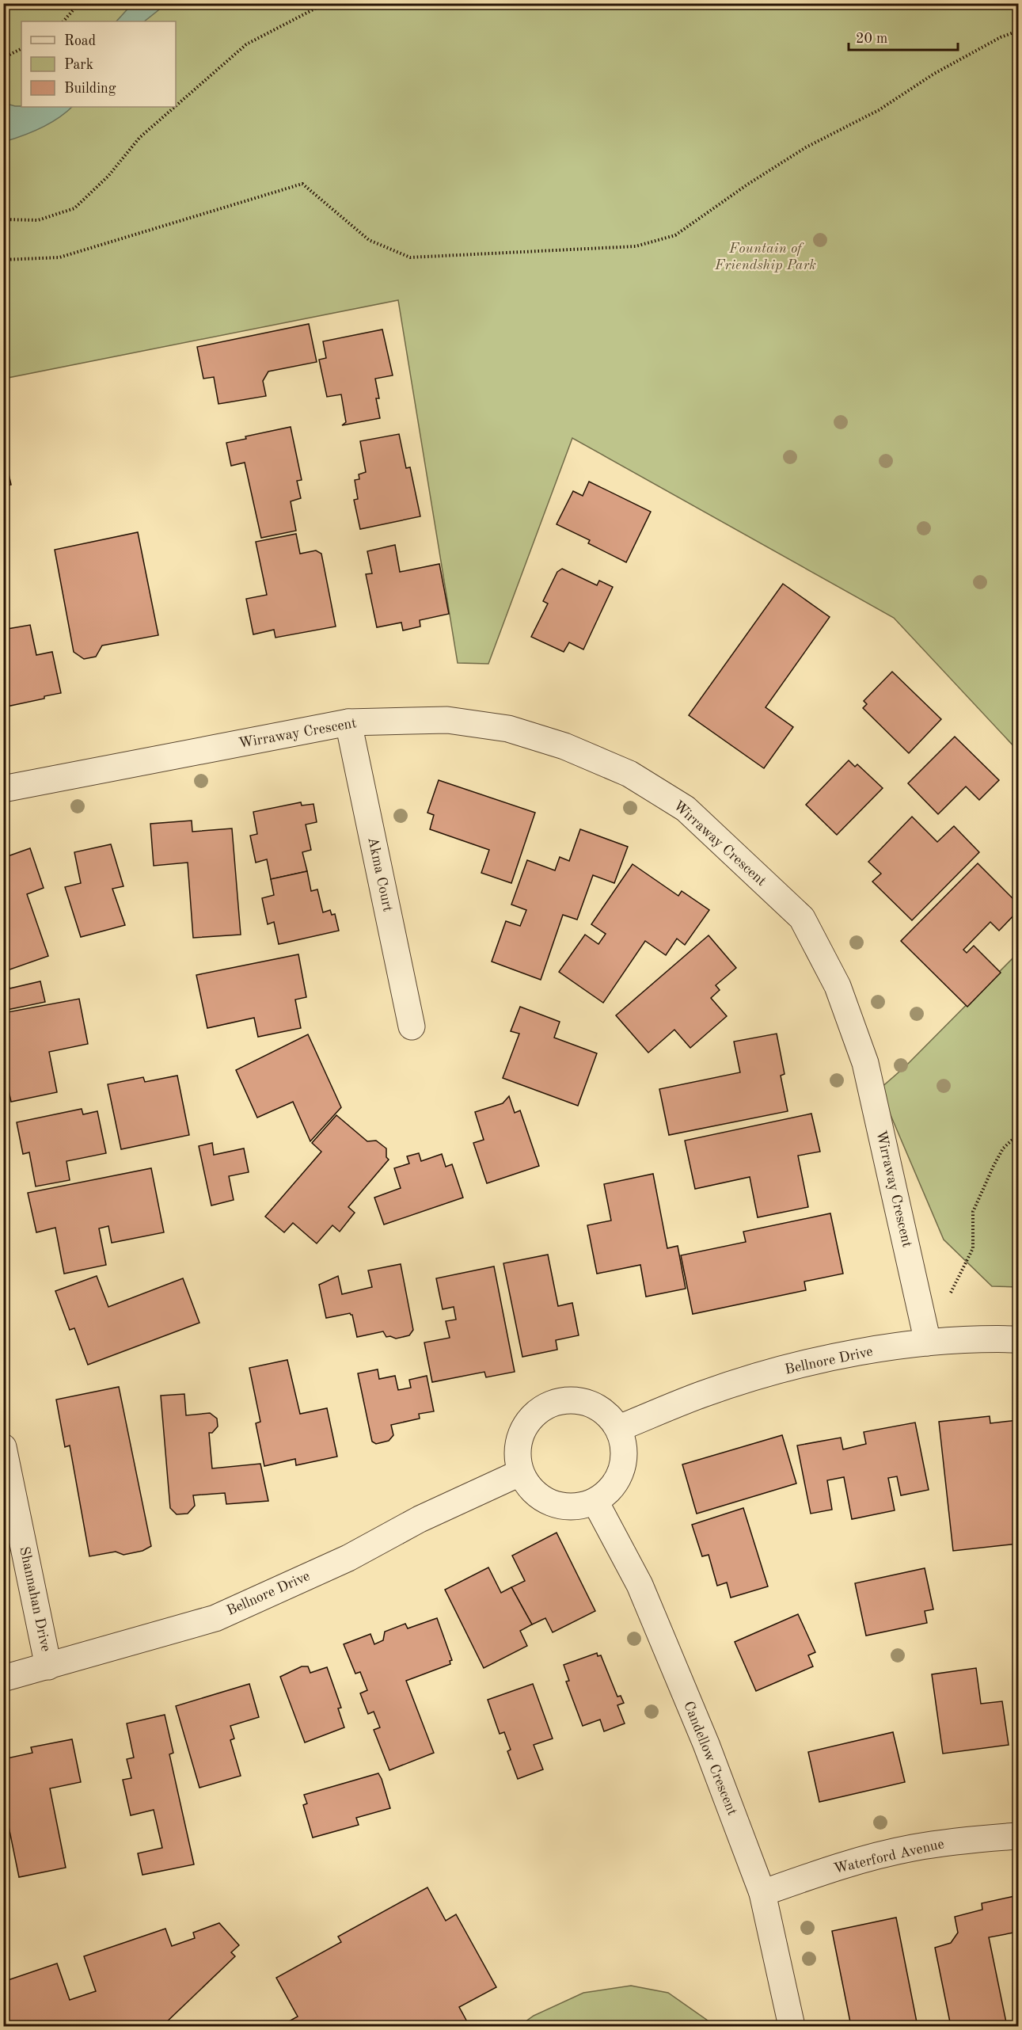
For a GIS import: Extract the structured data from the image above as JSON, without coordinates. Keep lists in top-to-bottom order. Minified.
{"streets":{"street":["Wirraway Crescent","Akma Court","Bellnore Drive","Shannahan Drive","Candellow Crescent","Waterford Avenue"]},"crossings":[["Wirraway Crescent","Akma Court"],["Wirraway Crescent","Bellnore Drive"],["Bellnore Drive","Shannahan Drive"],["Bellnore Drive","Candellow Crescent"],["Candellow Crescent","Waterford Avenue"]],"parks":["Fountain of Friendship Park"],"legend":["Road","Park","Building"],"scale_bar":"20 m"}
